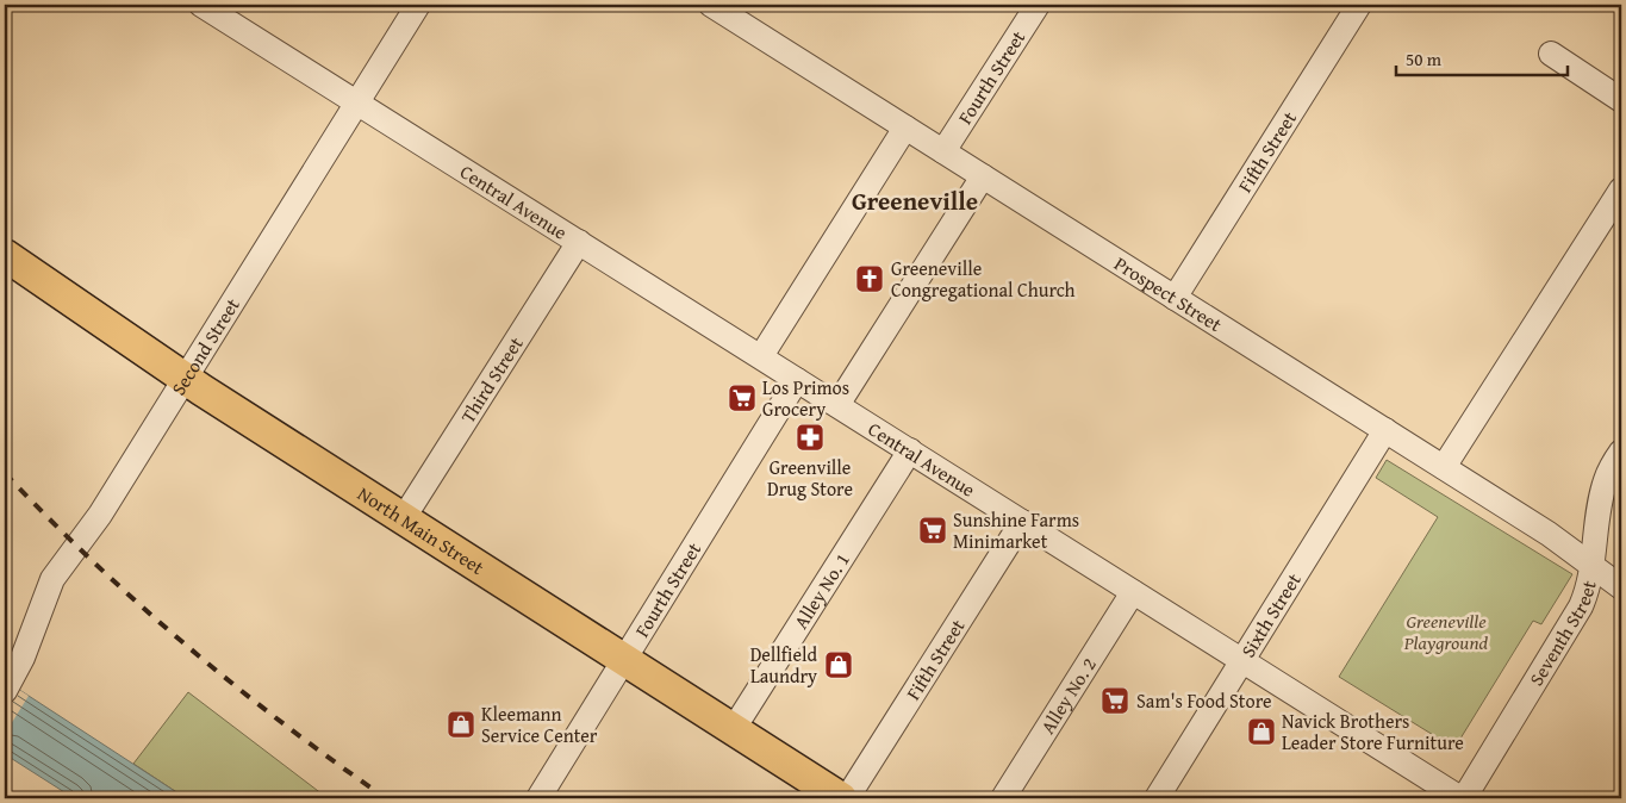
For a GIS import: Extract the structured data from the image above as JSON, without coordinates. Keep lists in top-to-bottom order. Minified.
{"streets":{"main road":["North Main Street"],"street":["Fourth Street","Fifth Street","Central Avenue","Prospect Street","Second Street","Third Street","Alley No. 1","Sixth Street","Seventh Street","Alley No. 2"]},"crossings":[["Fourth Street","Central Avenue"],["Fourth Street","Prospect Street"],["Fourth Street","North Main Street"],["Fifth Street","Central Avenue"],["Fifth Street","Prospect Street"],["Central Avenue","Second Street"],["Central Avenue","Third Street"],["Central Avenue","Alley No. 1"],["Central Avenue","Sixth Street"],["Central Avenue","Seventh Street"],["Central Avenue","Alley No. 2"],["Prospect Street","Sixth Street"],["Prospect Street","Seventh Street"],["Second Street","North Main Street"],["Third Street","North Main Street"],["North Main Street","Alley No. 1"]],"districts":["Greeneville"],"parks":["Greeneville Playground"],"places":{"church":["Greeneville Congregational Church"],"supermarket":["Los Primos Grocery","Sunshine Farms Minimarket","Sam's Food Store"],"pharmacy":["Greenville Drug Store"],"shop":["Dellfield Laundry","Kleemann Service Center","Navick Brothers Leader Store Furniture"]},"scale_bar":"50 m"}
